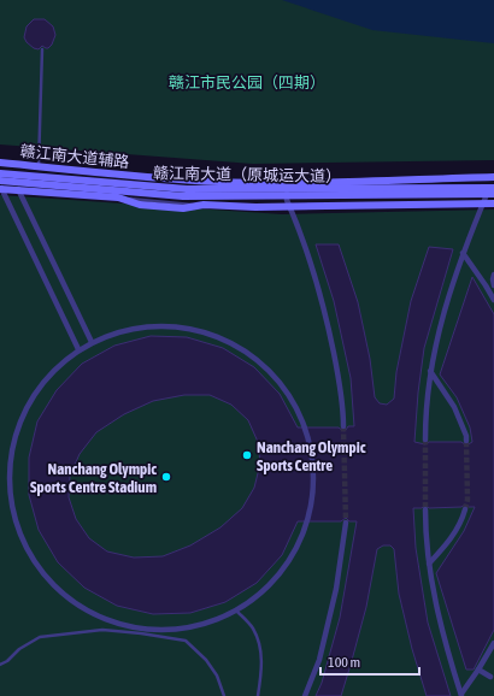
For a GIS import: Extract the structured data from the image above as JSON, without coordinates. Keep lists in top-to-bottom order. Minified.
{"streets":{"street":["赣江南大道辅路","赣江南大道（原城运大道）"]},"parks":["赣江市民公园（四期）"],"places":["Nanchang Olympic Sports Centre","Nanchang Olympic Sports Centre Stadium"],"scale_bar":"100 m"}
